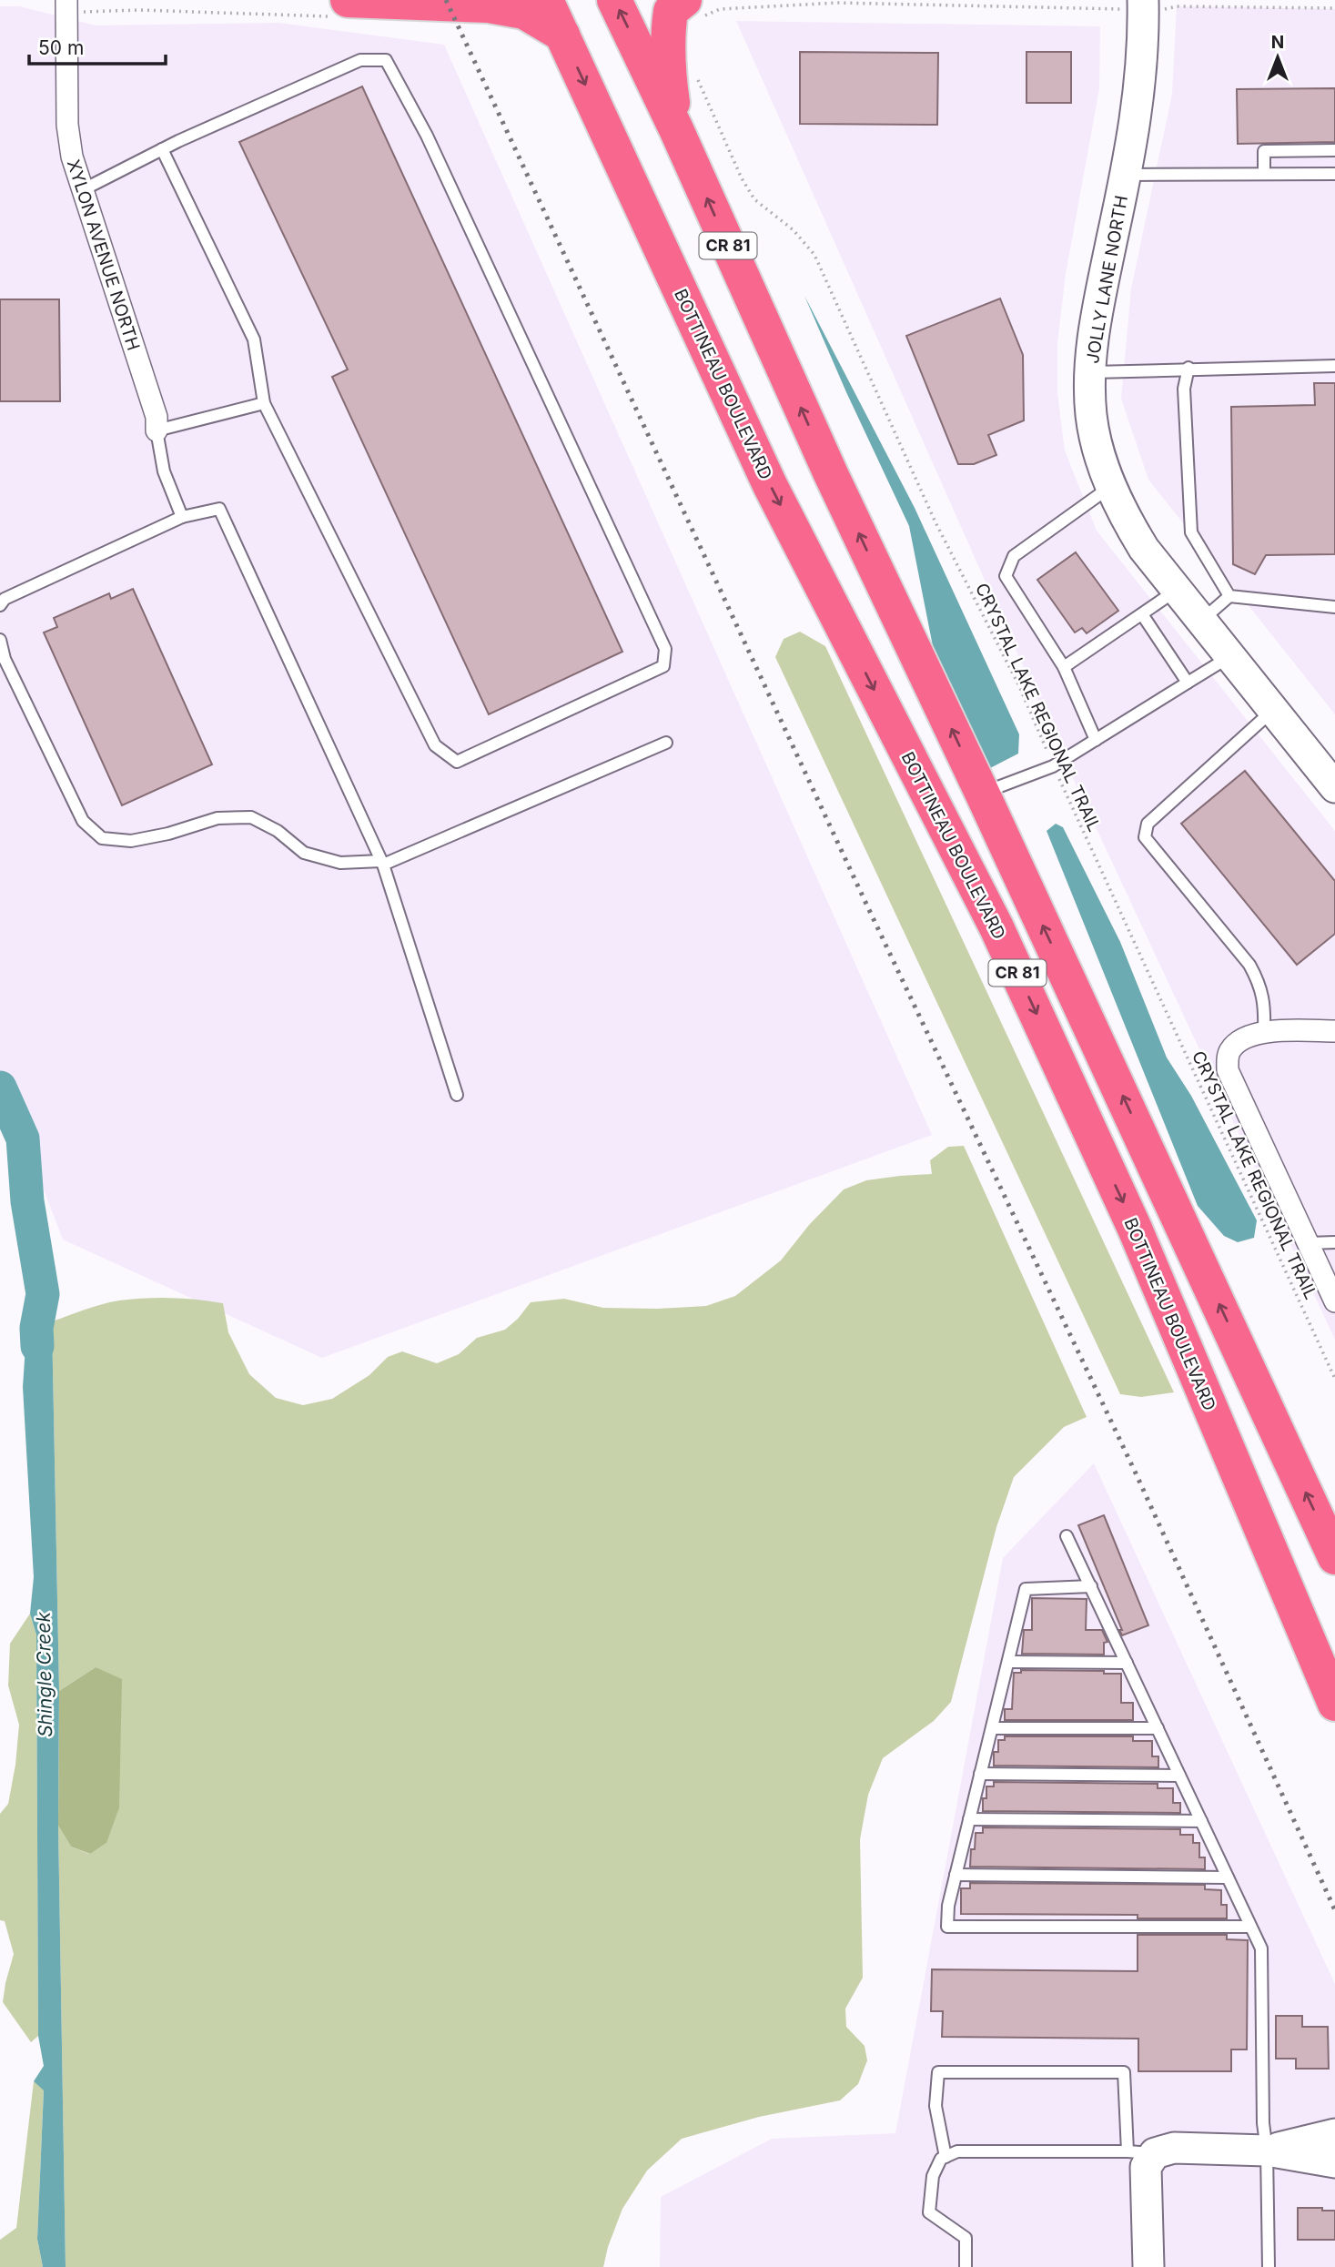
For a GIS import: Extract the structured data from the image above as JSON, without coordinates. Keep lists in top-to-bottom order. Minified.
{"streets":{"highway":["CR 81","BOTTINEAU BOULEVARD"],"street":["XYLON AVENUE NORTH","JOLLY LANE NORTH"],"path":["CRYSTAL LAKE REGIONAL TRAIL"]},"water":["Shingle Creek"],"scale_bar":"50 m","north":"top"}
